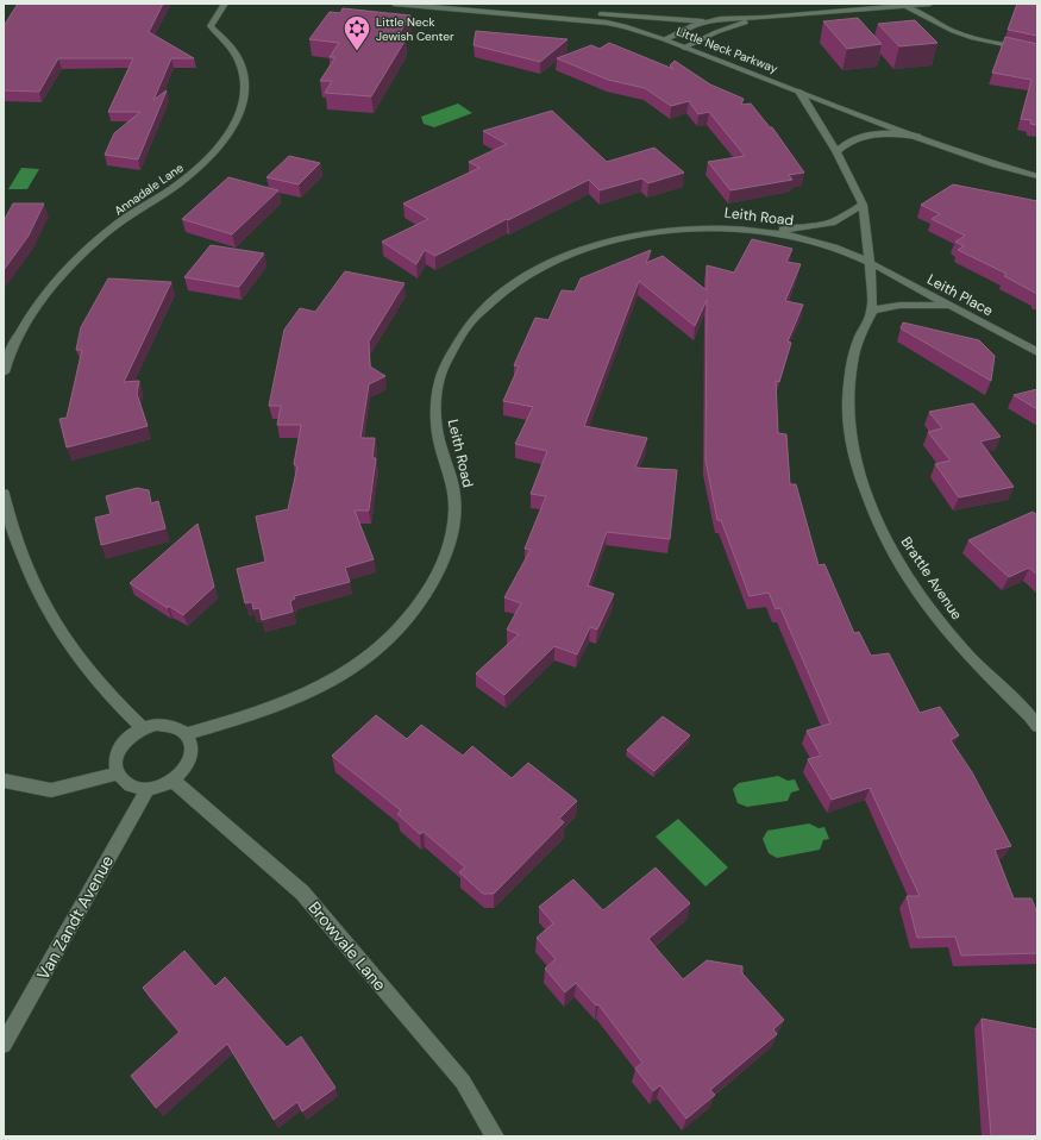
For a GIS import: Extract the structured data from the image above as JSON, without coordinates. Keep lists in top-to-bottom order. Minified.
{"streets":{"street":["Little Neck Parkway","Annadale Lane","Leith Road","Leith Place","Brattle Avenue","Van Zandt Avenue","Browvale Lane"]},"crossings":[["Little Neck Parkway","Brattle Avenue"],["Leith Road","Leith Place"],["Leith Road","Brattle Avenue"],["Leith Road","Van Zandt Avenue"],["Leith Road","Browvale Lane"],["Leith Place","Brattle Avenue"],["Van Zandt Avenue","Browvale Lane"]],"places":{"synagogue":["Little Neck Jewish Center"]}}
